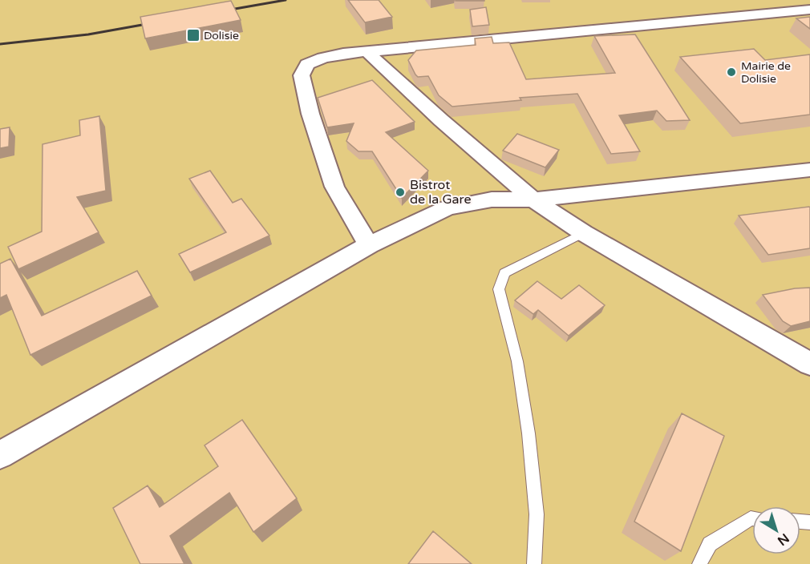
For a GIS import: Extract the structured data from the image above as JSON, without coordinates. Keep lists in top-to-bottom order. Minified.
{"places":{"transit":["Dolisie"],"other":["Mairie de Dolisie","Bistrot de la Gare"]},"north":"bottom right"}
